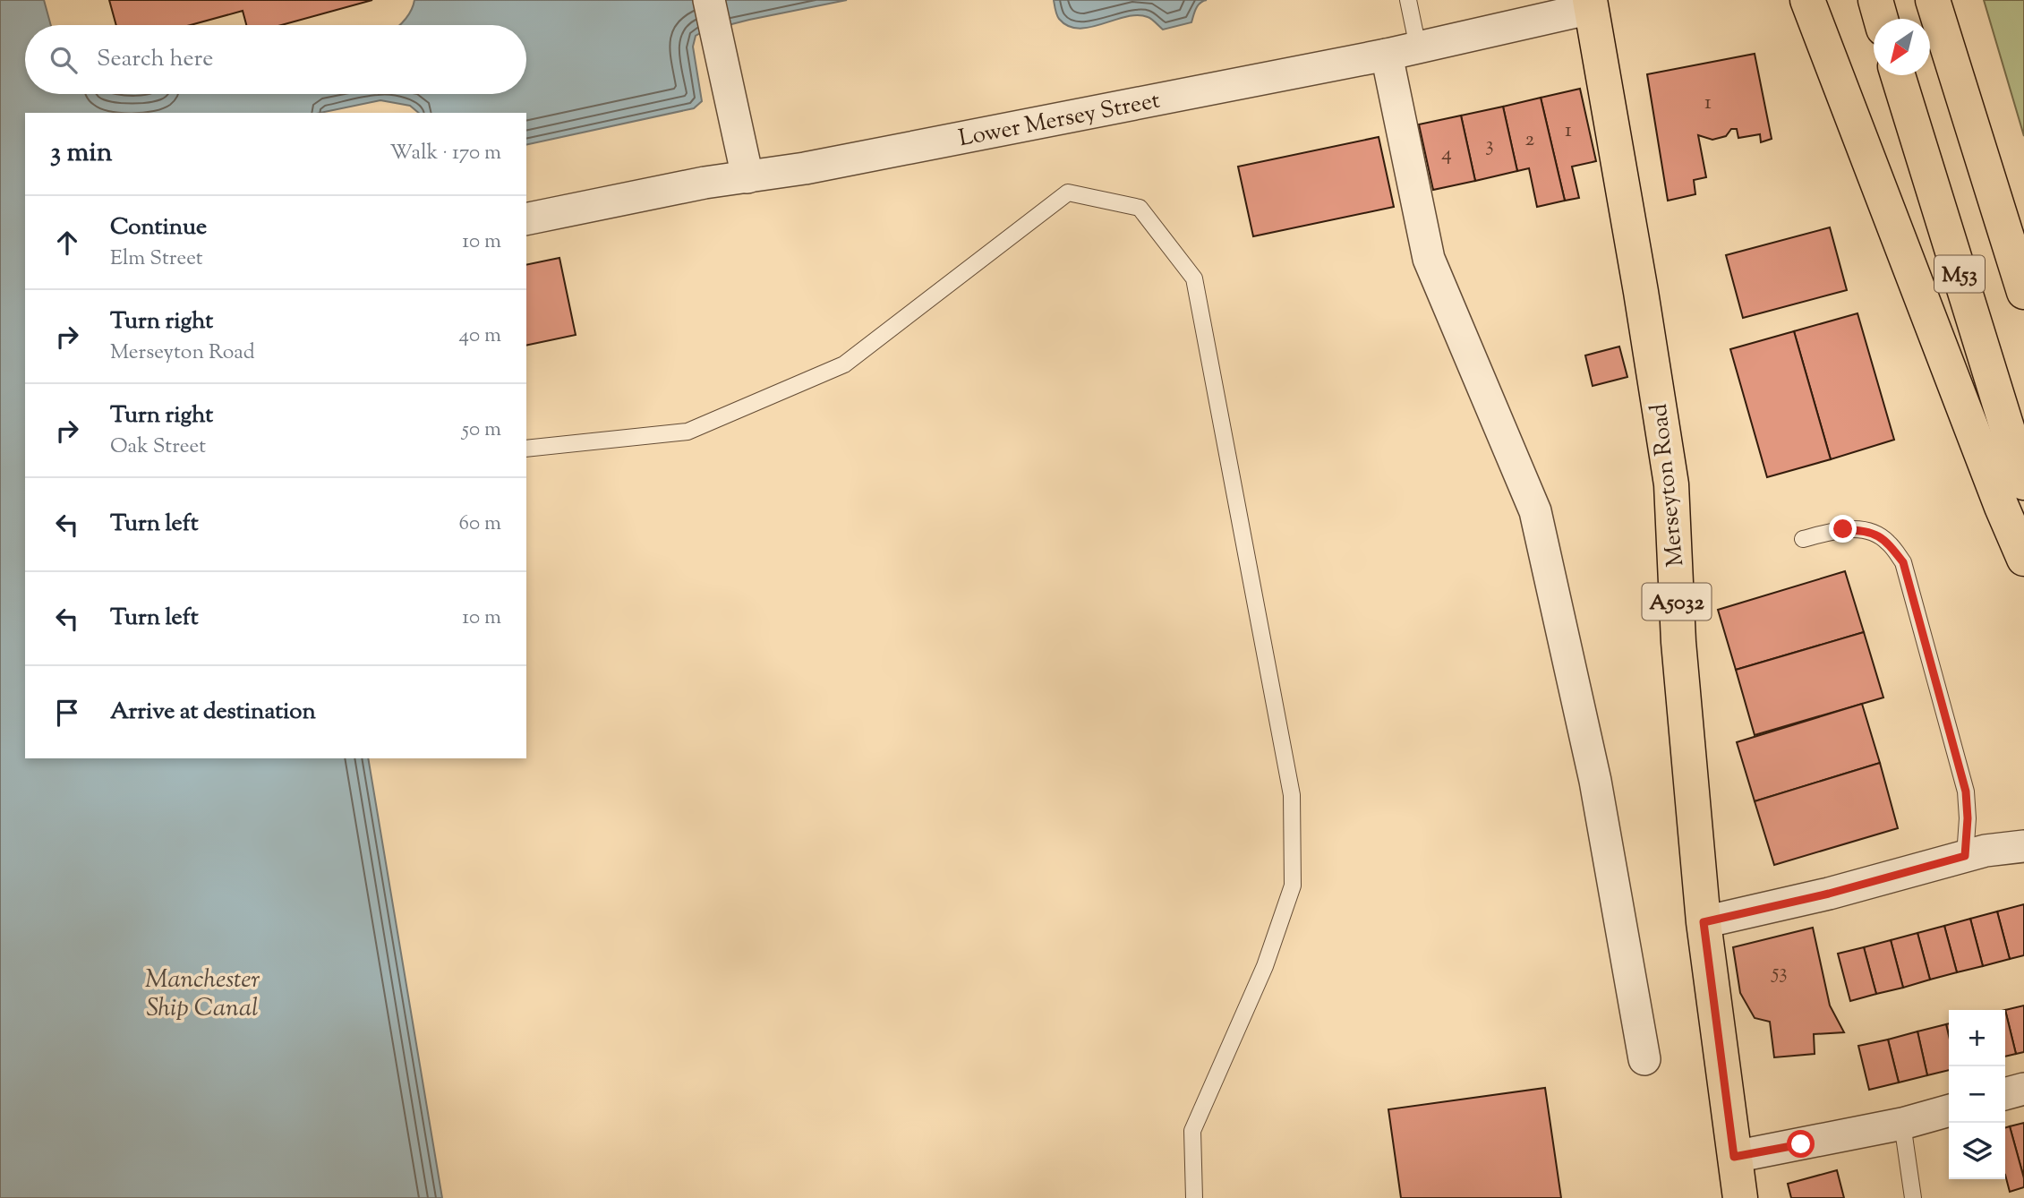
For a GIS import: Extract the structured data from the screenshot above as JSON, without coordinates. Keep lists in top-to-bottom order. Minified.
{"streets":{"main road":["M53","Merseyton Road","A5032"],"street":["Lower Mersey Street"]},"crossings":[["Lower Mersey Street","Merseyton Road"]],"water":["Manchester Ship Canal"],"house_numbers":["1","1","2","3","4","53"],"north":"bottom left","page":{"search":"Search here","heading":["3 min","Walk · 170 m"],"list":[["Continue","Elm Street","10 m"],["Turn right","Merseyton Road","40 m"],["Turn right","Oak Street","50 m"],["Turn left","60 m"],["Turn left","10 m"],"Arrive at destination"],"map_buttons":["+","−"]}}
